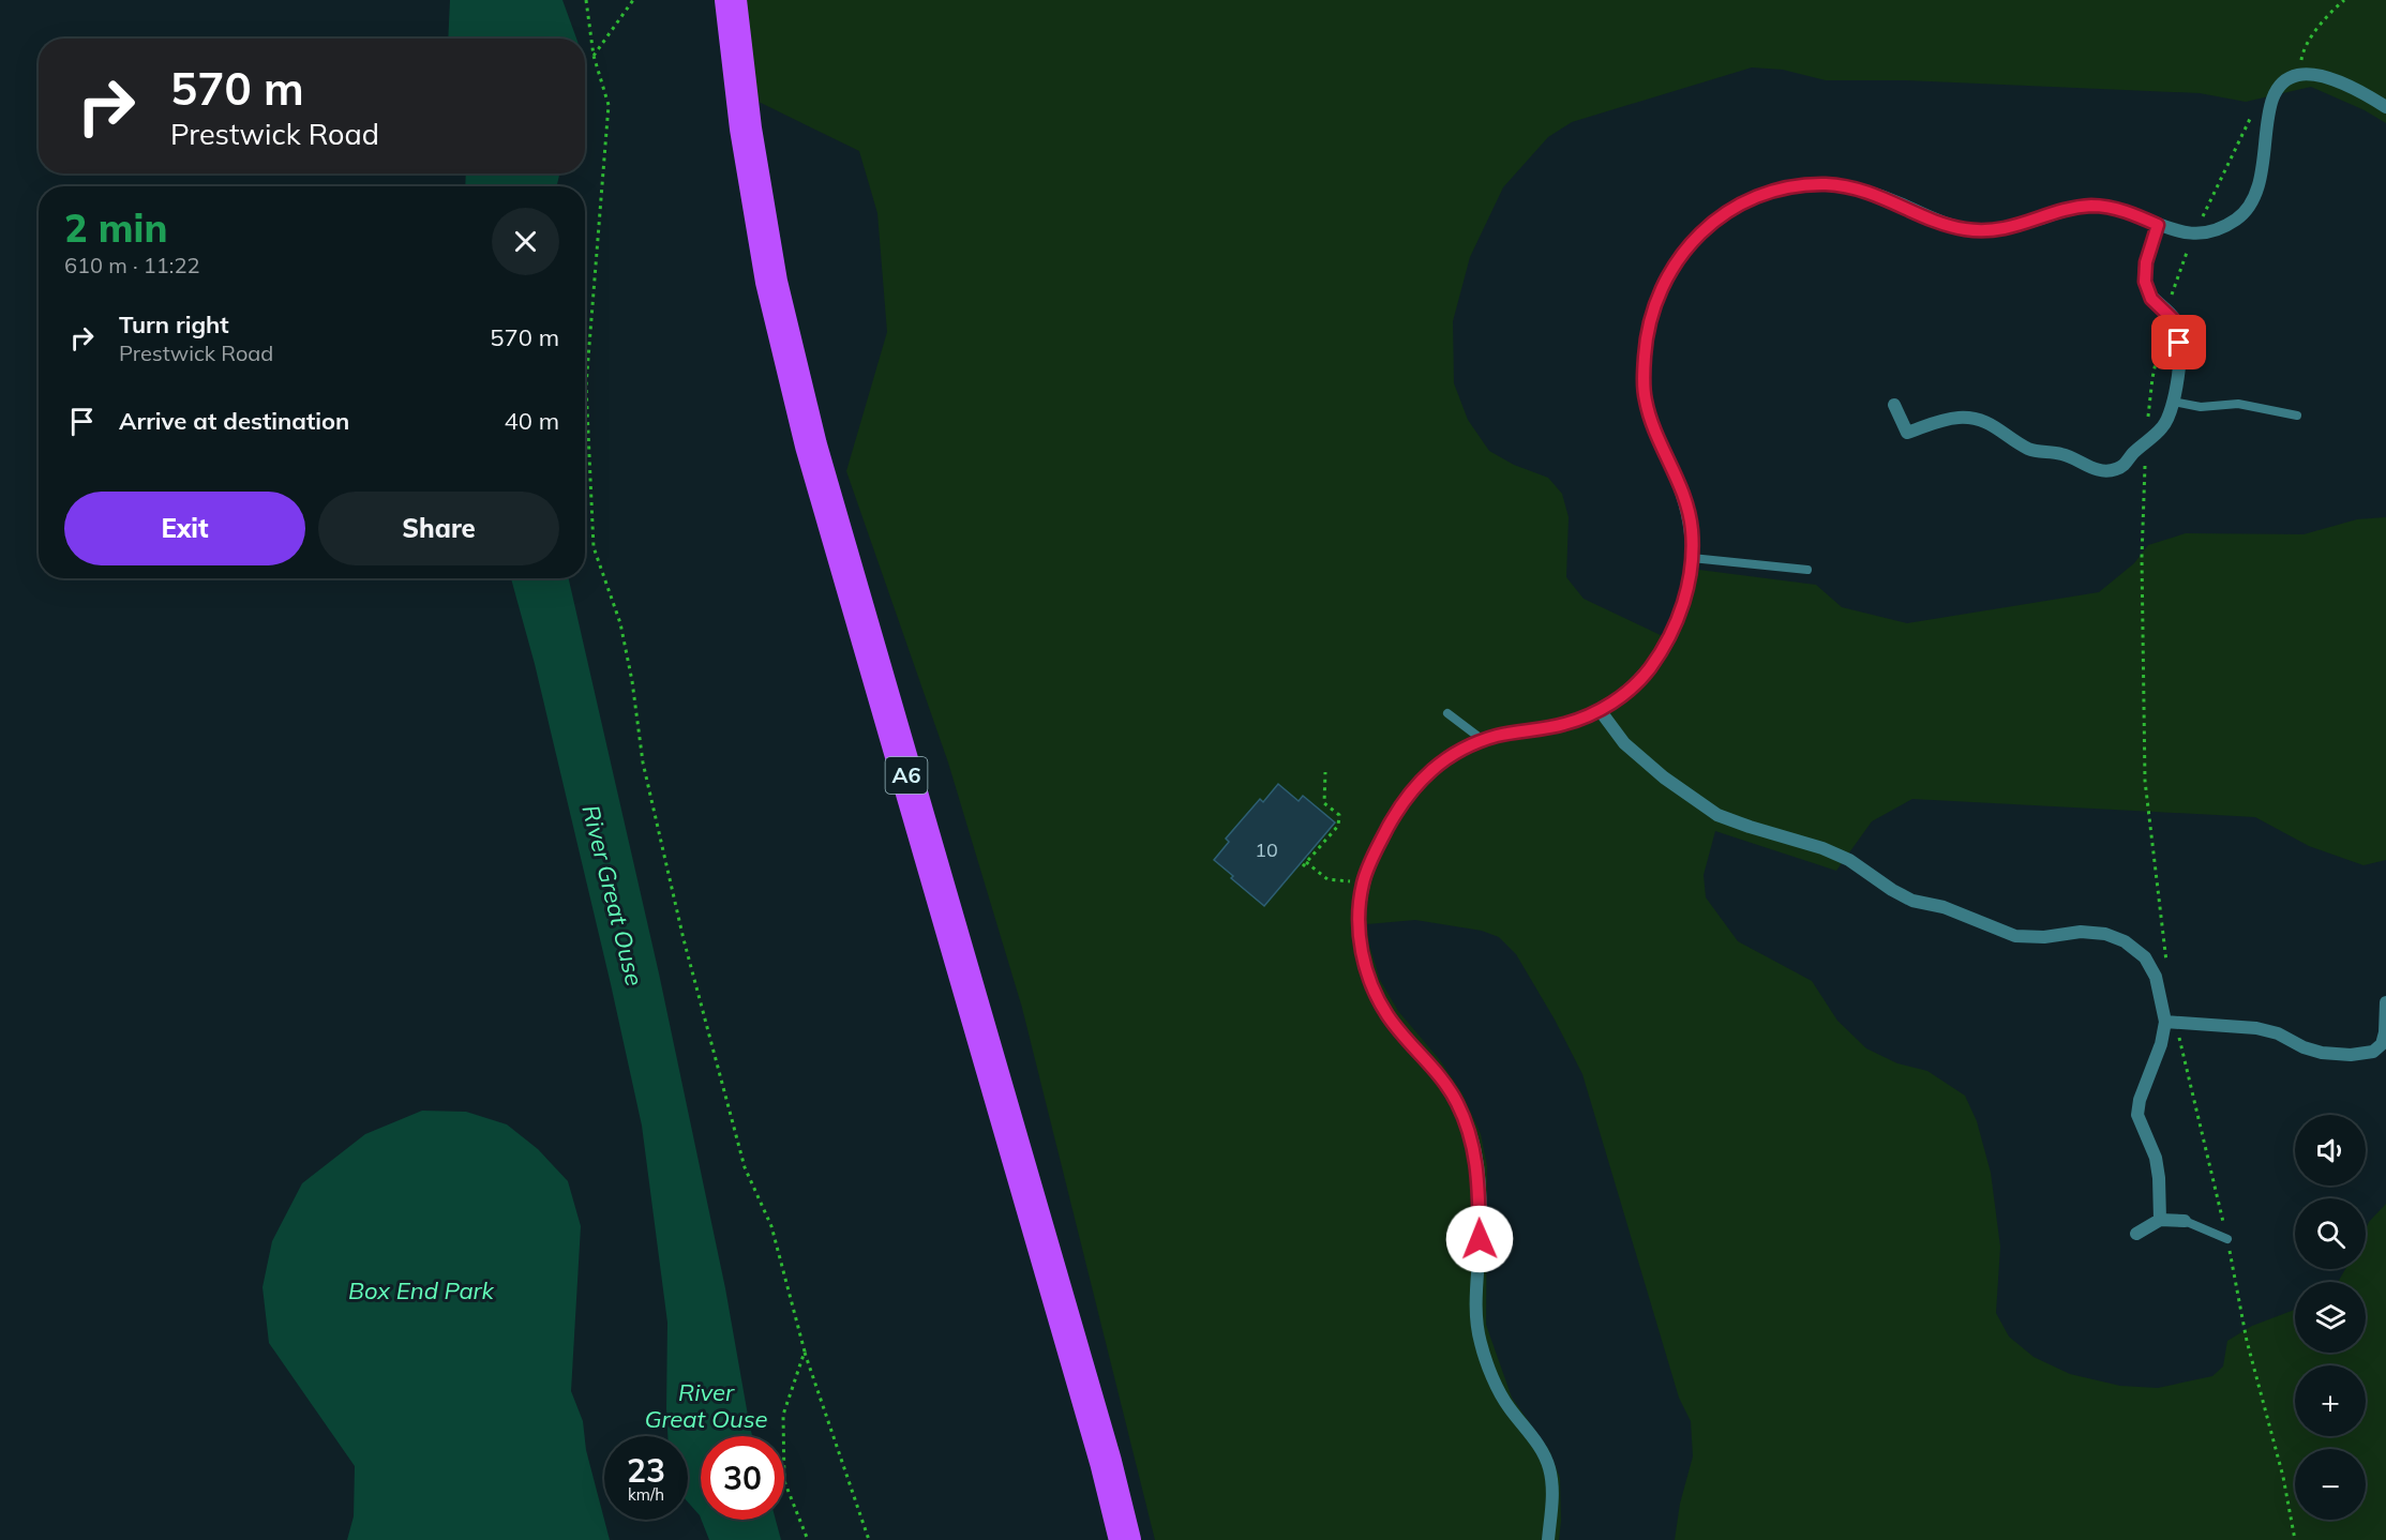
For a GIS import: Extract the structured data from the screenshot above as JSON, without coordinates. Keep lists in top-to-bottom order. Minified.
{"streets":{"highway":["A6"]},"water":["River Great Ouse","Box End Park"],"house_numbers":["10"],"page":{"turn":["570 m","Prestwick Road"],"heading":["2 min","610 m · 11:22"],"list":[{"name":"Turn right","note":"Prestwick Road","value":"570 m"},{"name":"Arrive at destination","value":"40 m"}],"buttons":["Exit","Share"],"map_buttons":["+","−"],"speed":"23 km/h","limit":"30"}}
